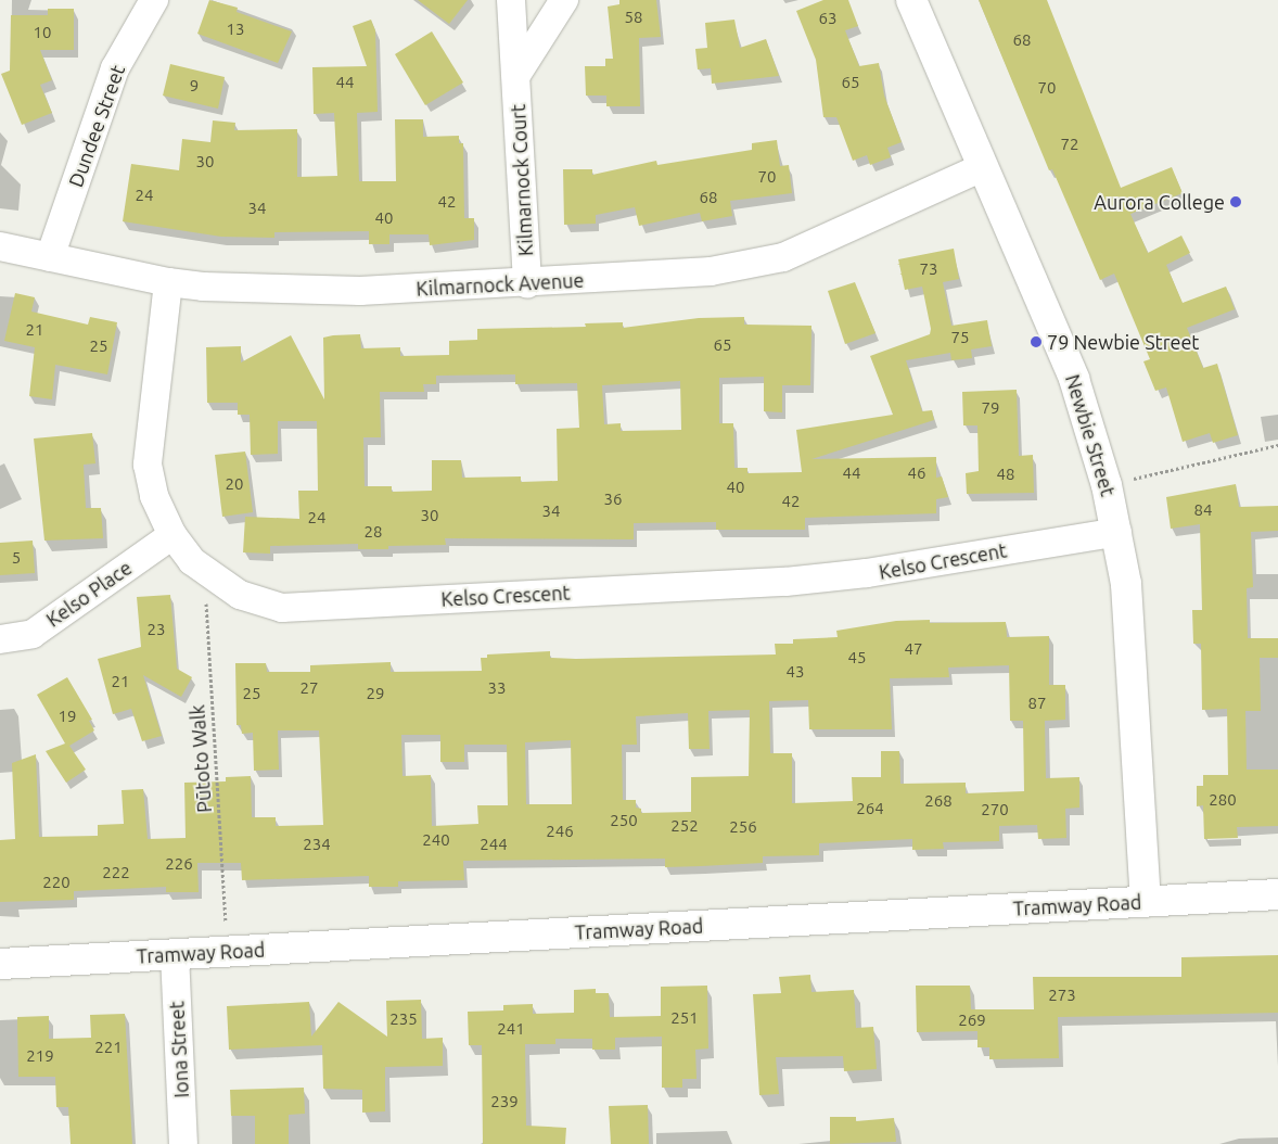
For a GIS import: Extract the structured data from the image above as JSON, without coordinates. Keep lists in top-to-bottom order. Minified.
{"streets":{"street":["Dundee Street","Kilmarnock Court","Kilmarnock Avenue","Newbie Street","Kelso Crescent","Kelso Place","Tramway Road","Iona Street"],"path":["Pūtoto Walk"]},"crossings":[["Dundee Street","Kilmarnock Avenue"],["Kilmarnock Court","Kilmarnock Avenue"],["Kilmarnock Avenue","Newbie Street"],["Kilmarnock Avenue","Kelso Crescent"],["Newbie Street","Kelso Crescent"],["Newbie Street","Tramway Road"],["Kelso Crescent","Kelso Place"],["Tramway Road","Iona Street"]],"places":["Aurora College","79 Newbie Street"],"house_numbers":["58","63","13","10","68","44","65","9","70","72","30","70","24","68","42","34","40","73","21","75","65","25","79","44","46","48","20","40","36","42","84","34","30","24","28","5","23","47","45","43","21","27","33","25","29","87","19","280","268","264","270","250","252","256","246","240","234","244","226","222","220","273","251","235","269","241","221","219","239"]}
